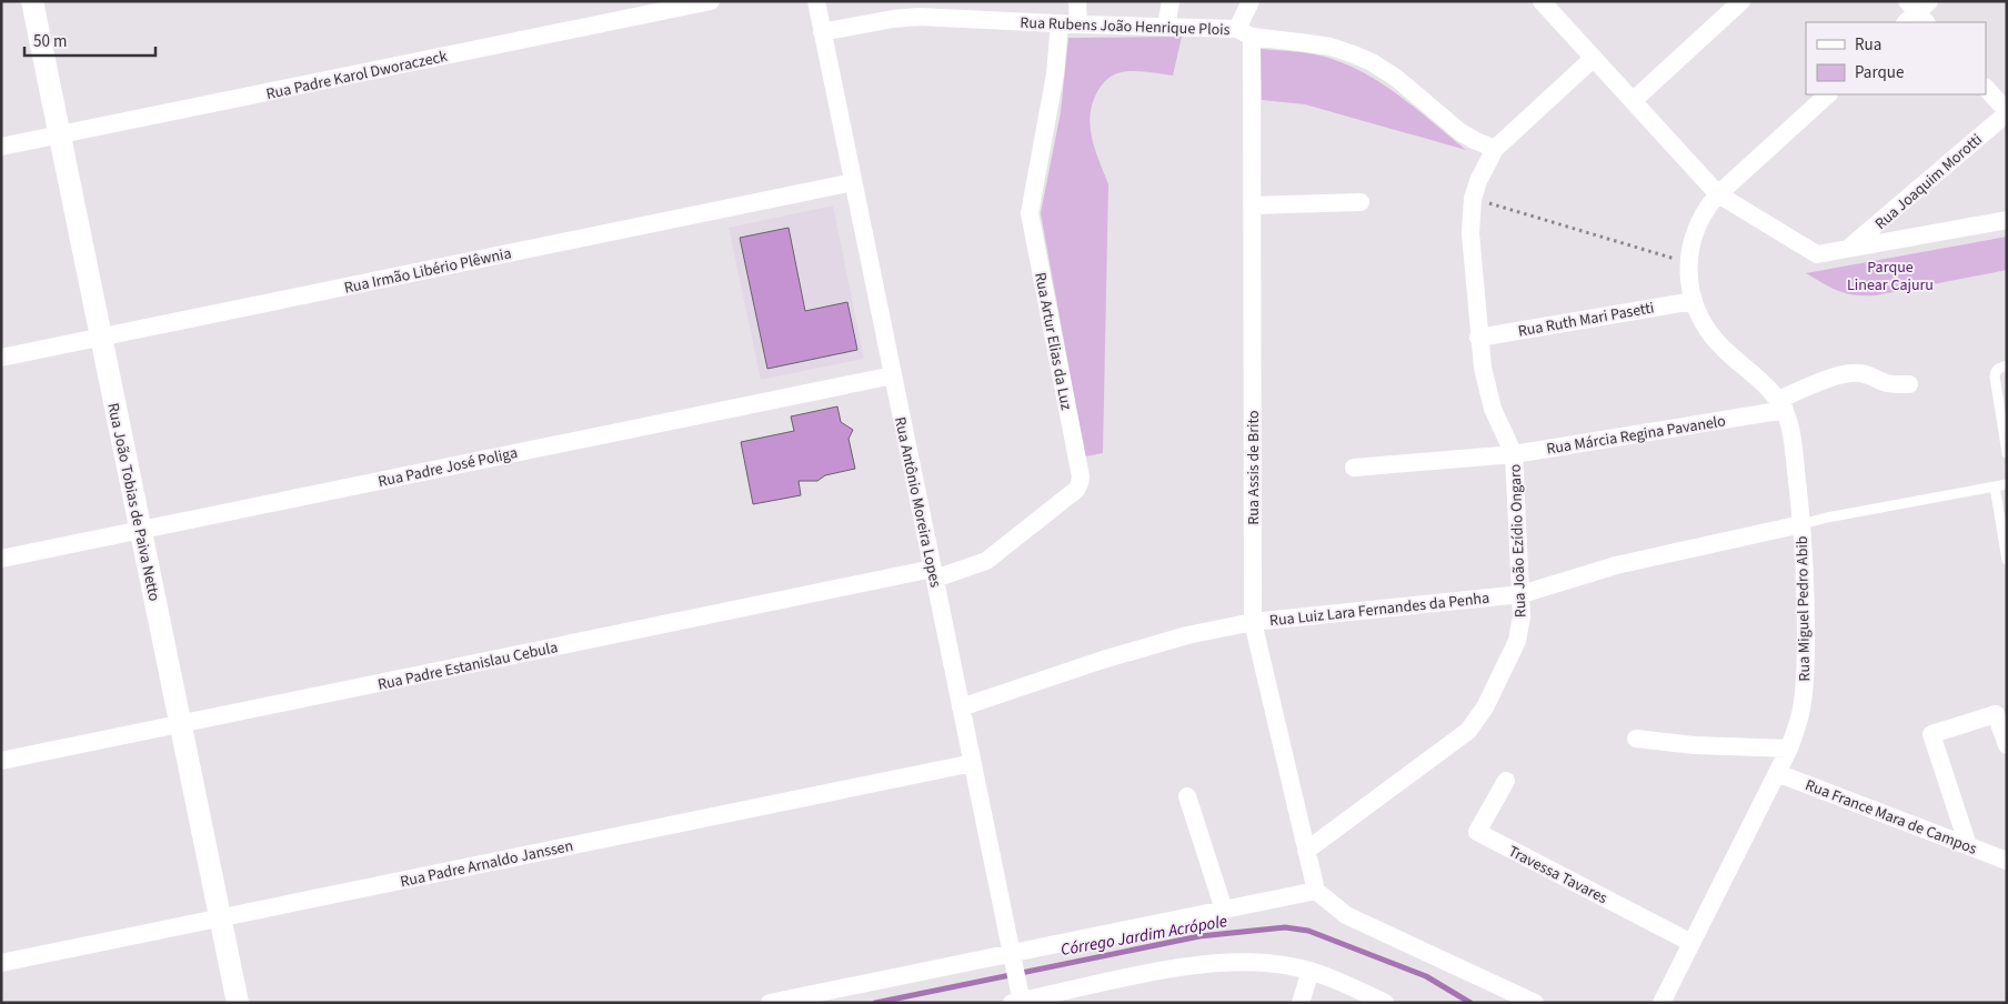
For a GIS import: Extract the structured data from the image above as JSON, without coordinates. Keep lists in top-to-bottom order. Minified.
{"streets":{"street":["Rua Rubens João Henrique Plois","Rua Padre Karol Dworaczeck","Rua Joaquim Morotti","Rua Irmão Libério Plêwnia","Rua Ruth Mari Pasetti","Rua Artur Elias da Luz","Rua Márcia Regina Pavanelo","Rua Padre José Poliga","Rua Assis de Brito","Rua João Tobias de Paiva Netto","Rua Antônio Moreira Lopes","Rua João Ezídio Ongaro","Rua Luiz Lara Fernandes da Penha","Rua Miguel Pedro Abib","Rua Padre Estanislau Cebula","Rua France Mara de Campos","Rua Padre Arnaldo Janssen","Travessa Tavares"]},"crossings":[["Rua Rubens João Henrique Plois","Rua Artur Elias da Luz"],["Rua Rubens João Henrique Plois","Rua Assis de Brito"],["Rua Rubens João Henrique Plois","Rua Antônio Moreira Lopes"],["Rua Rubens João Henrique Plois","Rua João Ezídio Ongaro"],["Rua Padre Karol Dworaczeck","Rua João Tobias de Paiva Netto"],["Rua Irmão Libério Plêwnia","Rua João Tobias de Paiva Netto"],["Rua Irmão Libério Plêwnia","Rua Antônio Moreira Lopes"],["Rua Ruth Mari Pasetti","Rua João Ezídio Ongaro"],["Rua Artur Elias da Luz","Rua Antônio Moreira Lopes"],["Rua Artur Elias da Luz","Rua Padre Estanislau Cebula"],["Rua Márcia Regina Pavanelo","Rua João Ezídio Ongaro"],["Rua Márcia Regina Pavanelo","Rua Miguel Pedro Abib"],["Rua Padre José Poliga","Rua João Tobias de Paiva Netto"],["Rua Padre José Poliga","Rua Antônio Moreira Lopes"],["Rua Assis de Brito","Rua João Ezídio Ongaro"],["Rua Assis de Brito","Rua Luiz Lara Fernandes da Penha"],["Rua João Tobias de Paiva Netto","Rua Padre Estanislau Cebula"],["Rua João Tobias de Paiva Netto","Rua Padre Arnaldo Janssen"],["Rua Antônio Moreira Lopes","Rua Luiz Lara Fernandes da Penha"],["Rua Antônio Moreira Lopes","Rua Padre Estanislau Cebula"],["Rua Antônio Moreira Lopes","Rua Padre Arnaldo Janssen"],["Rua João Ezídio Ongaro","Rua Luiz Lara Fernandes da Penha"],["Rua Luiz Lara Fernandes da Penha","Rua Miguel Pedro Abib"],["Rua Miguel Pedro Abib","Rua France Mara de Campos"],["Rua Miguel Pedro Abib","Travessa Tavares"]],"water":["Córrego Jardim Acrópole"],"parks":["Parque Linear Cajuru"],"legend":["Rua","Parque"],"scale_bar":"50 m"}
